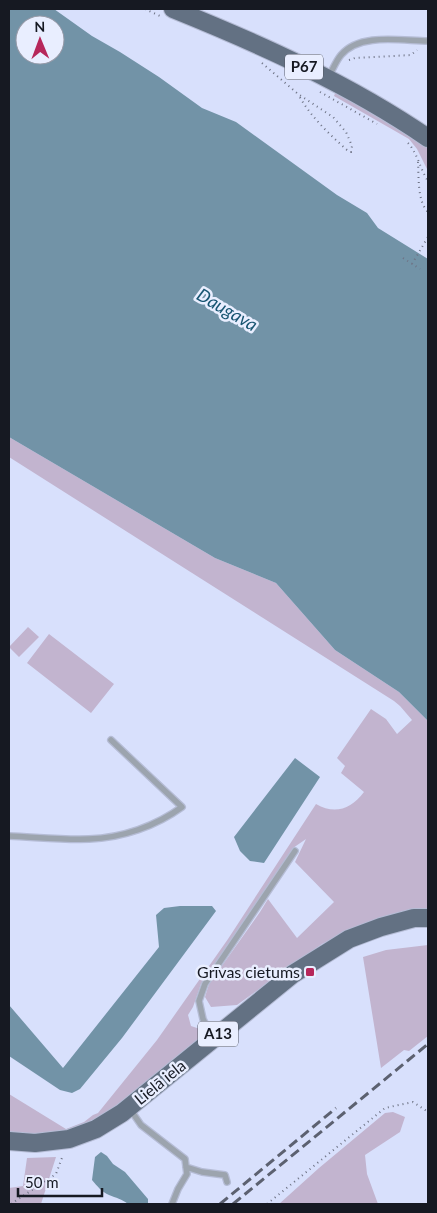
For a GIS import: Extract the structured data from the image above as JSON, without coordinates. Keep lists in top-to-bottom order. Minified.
{"streets":{"main road":["P67","A13","Lielā iela"]},"water":["Daugava"],"places":{"transit":["Grīvas cietums"]},"scale_bar":"50 m","north":"top"}
